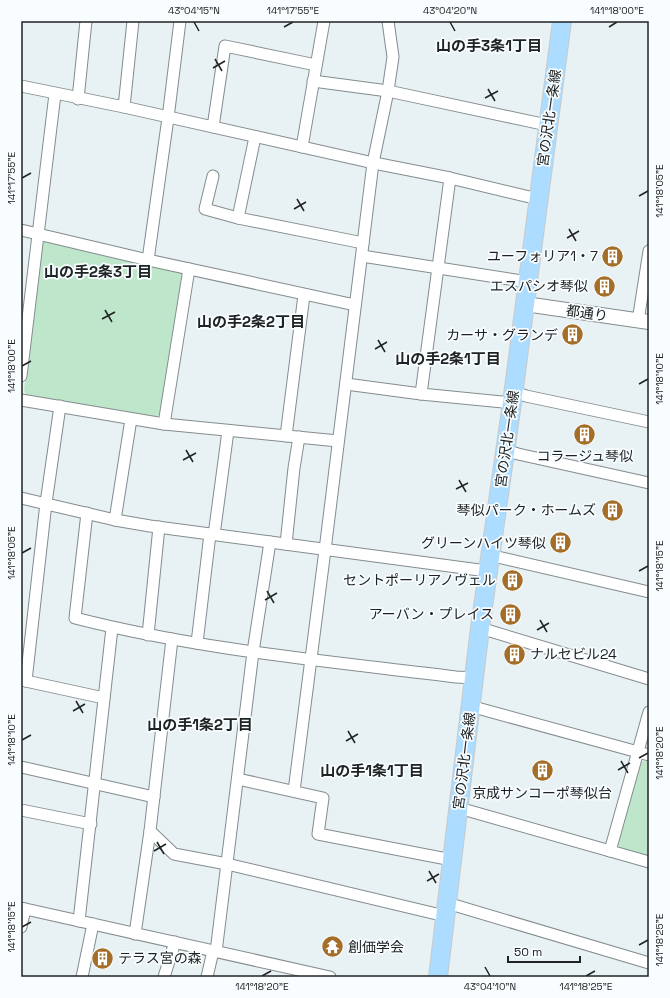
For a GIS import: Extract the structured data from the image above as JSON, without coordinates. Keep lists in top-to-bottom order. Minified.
{"streets":{"main road":["宮の沢北一条線"],"street":["都通り"]},"crossings":[["宮の沢北一条線","都通り"]],"districts":["山の手3条1丁目","山の手2条3丁目","山の手2条2丁目","山の手2条1丁目","山の手1条2丁目","山の手1条1丁目"],"places":{"building":["ユーフォリア1・7","エスパシオ琴似","カーサ・グランデ","コラージュ琴似","琴似パーク・ホームズ","グリーンハイツ琴似","セントポーリアノヴェル","アーバン・プレイス","ナルセビル24","京成サンコーポ琴似台","テラス宮の森"],"temple":["創価学会"]},"scale_bar":"50 m","coordinates":["43°04'15\"N","141°17'55\"E","43°04'20\"N","141°18'00\"E","141°18'05\"E","141°18'10\"E","141°18'15\"E","141°18'20\"E","141°18'25\"E","43°04'10\"N"]}
